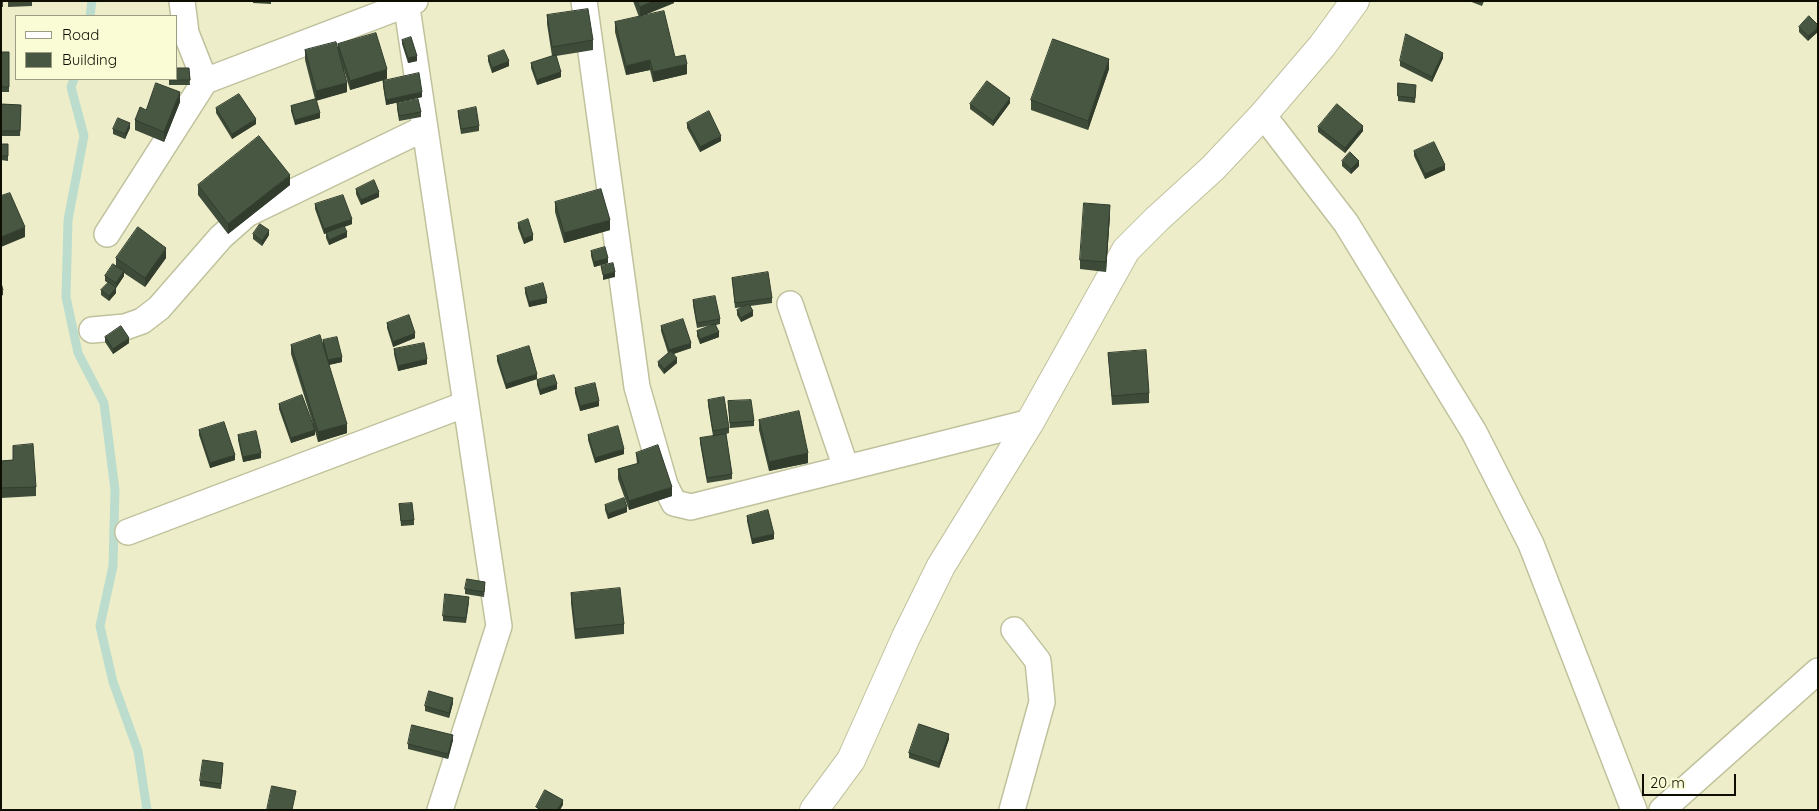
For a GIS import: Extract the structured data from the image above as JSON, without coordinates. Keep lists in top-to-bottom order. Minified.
{"legend":["Road","Building"],"scale_bar":"20 m"}
